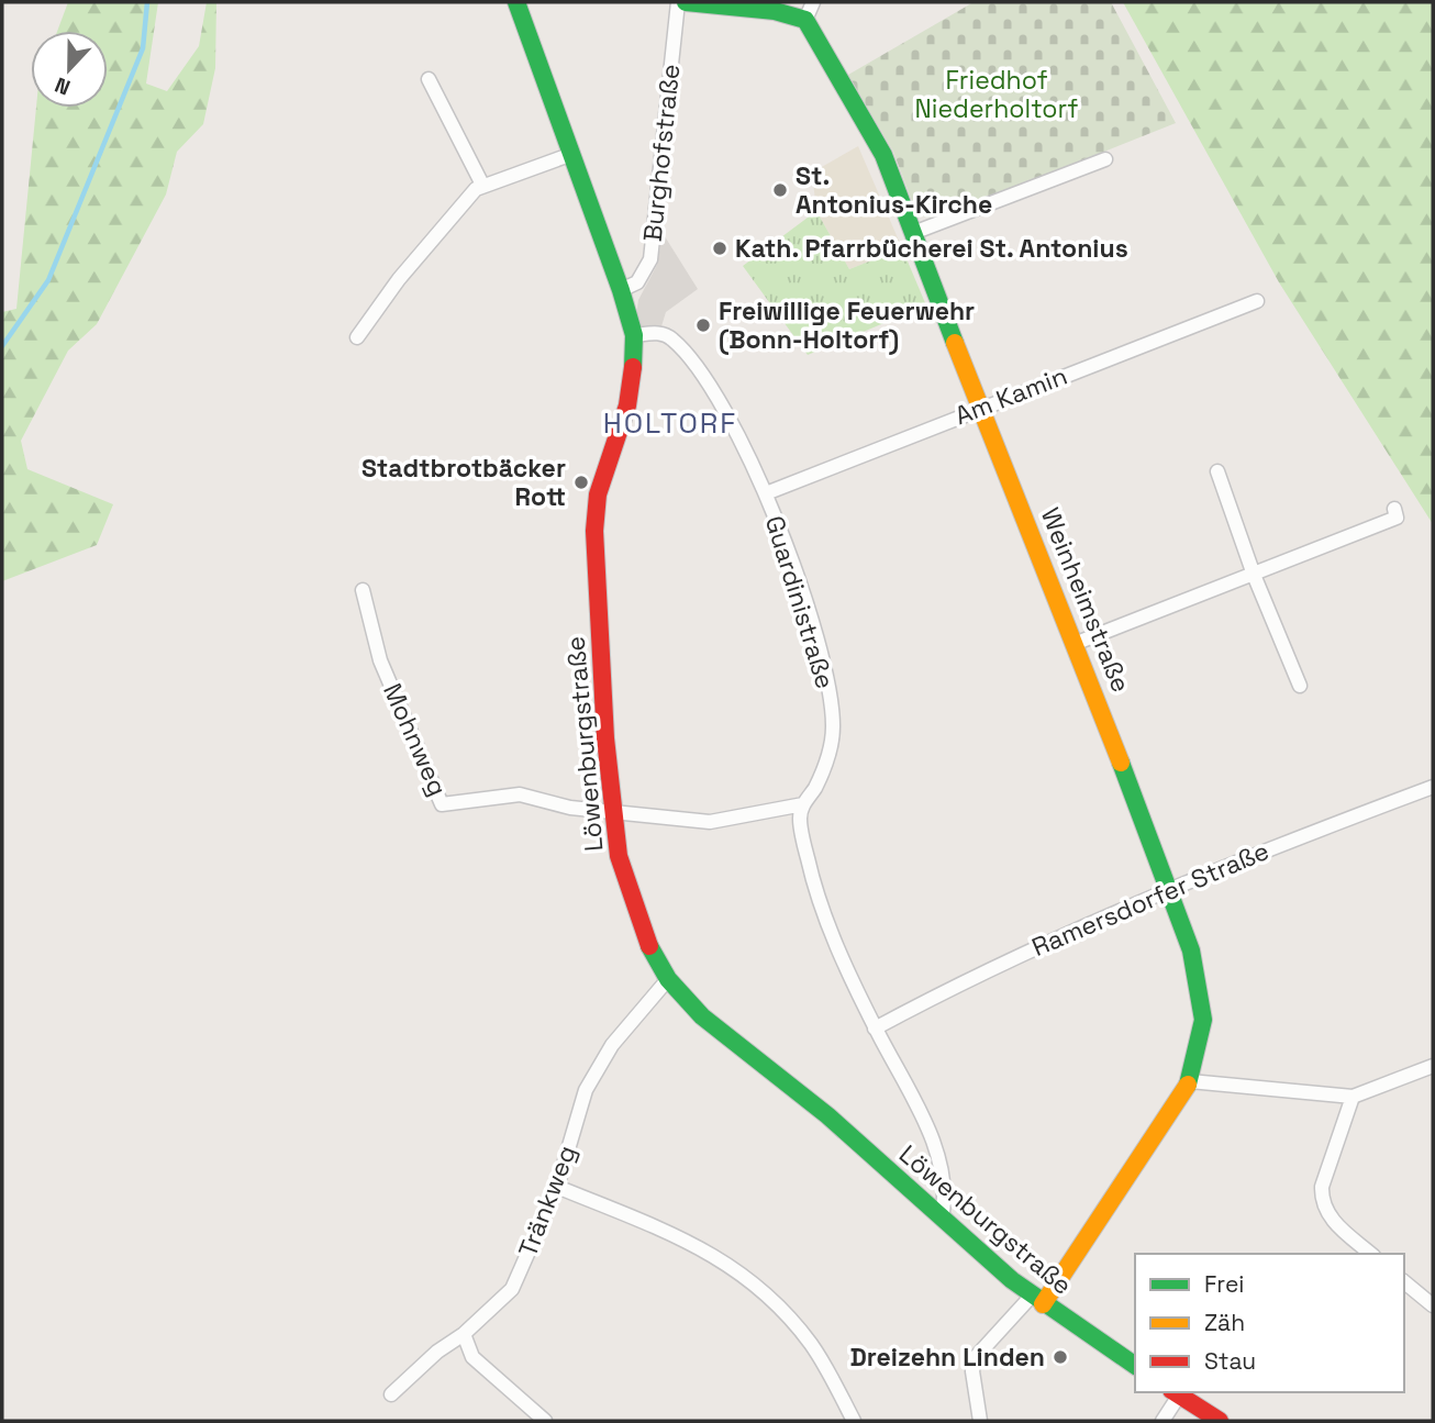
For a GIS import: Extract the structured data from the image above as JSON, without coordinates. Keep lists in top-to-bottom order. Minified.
{"streets":{"street":["Burghofstraße","Am Kamin","Weinheimstraße","Guardinistraße","Mohnweg","Löwenburgstraße","Ramersdorfer Straße","Tränkweg"]},"crossings":[["Burghofstraße","Löwenburgstraße"],["Am Kamin","Weinheimstraße"],["Am Kamin","Guardinistraße"],["Weinheimstraße","Löwenburgstraße"],["Weinheimstraße","Ramersdorfer Straße"],["Guardinistraße","Mohnweg"],["Guardinistraße","Löwenburgstraße"],["Mohnweg","Löwenburgstraße"],["Löwenburgstraße","Tränkweg"]],"districts":["HOLTORF"],"parks":["Friedhof Niederholtorf"],"places":["St. Antonius-Kirche","Kath. Pfarrbücherei St. Antonius","Freiwillige Feuerwehr (Bonn-Holtorf)","Stadtbrotbäcker Rott","Dreizehn Linden"],"legend":["Frei","Zäh","Stau"],"north":"bottom"}
